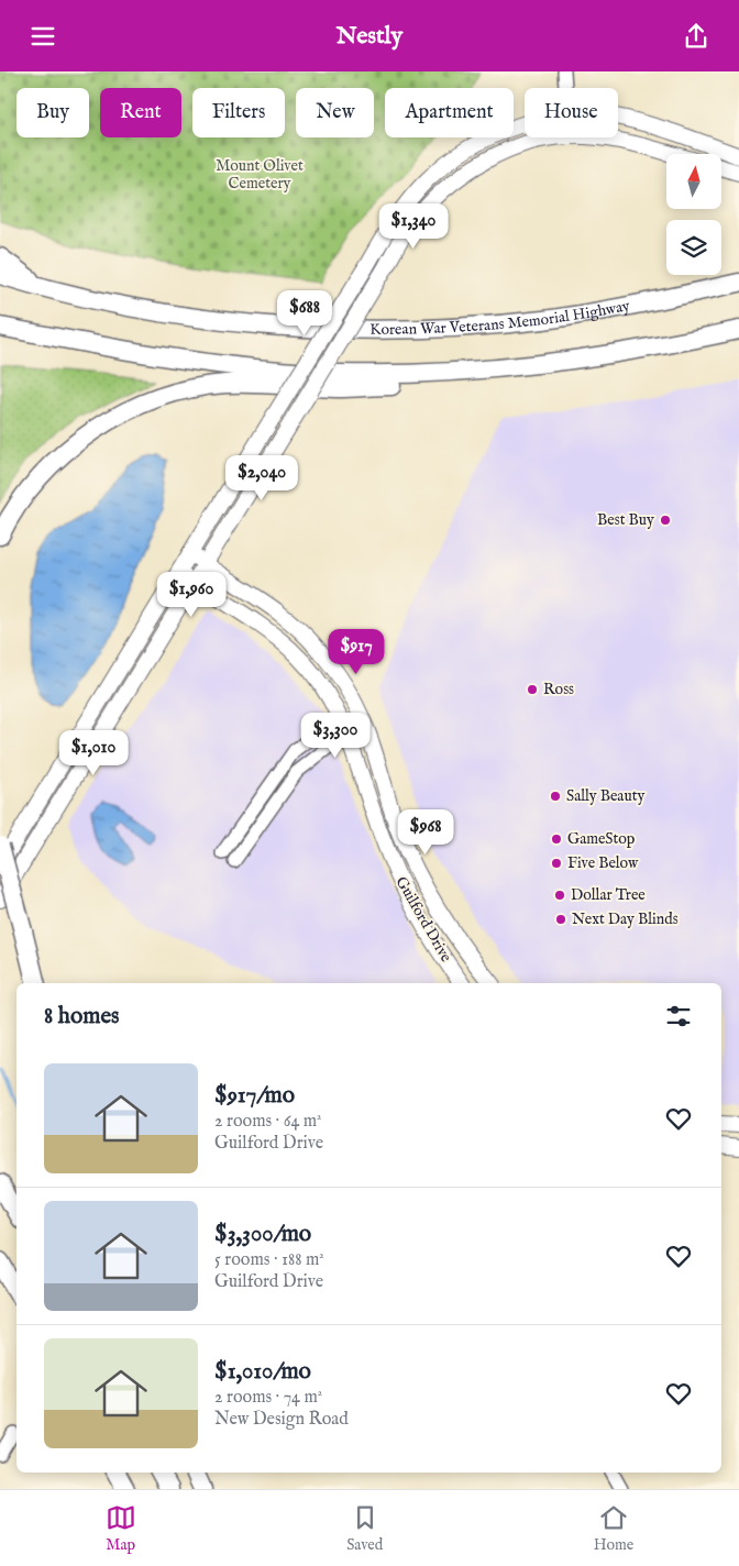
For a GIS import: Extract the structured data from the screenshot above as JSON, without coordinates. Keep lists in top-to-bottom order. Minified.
{"streets":{"highway":["Korean War Veterans Memorial Highway"],"main road":["Guilford Drive"]},"parks":["Mount Olivet Cemetery"],"places":["Best Buy","Ross","Sally Beauty","GameStop","Five Below","Dollar Tree","Next Day Blinds"],"north":"top","page":{"header":"Nestly","chip":["Buy","Rent","Filters","New","Apartment","House"],"price":["$1,340","$688","$2,040","$1,960","$917","$3,300","$1,010","$968"],"heading":"8 homes","list":[{"name":"$917/mo","note":"2 rooms · 64 m² · Guilford Drive"},{"name":"$3,300/mo","note":"5 rooms · 188 m² · Guilford Drive"},{"name":"$1,010/mo","note":"2 rooms · 74 m² · New Design Road"}],"tabs":["Map","Saved","Home"]}}
